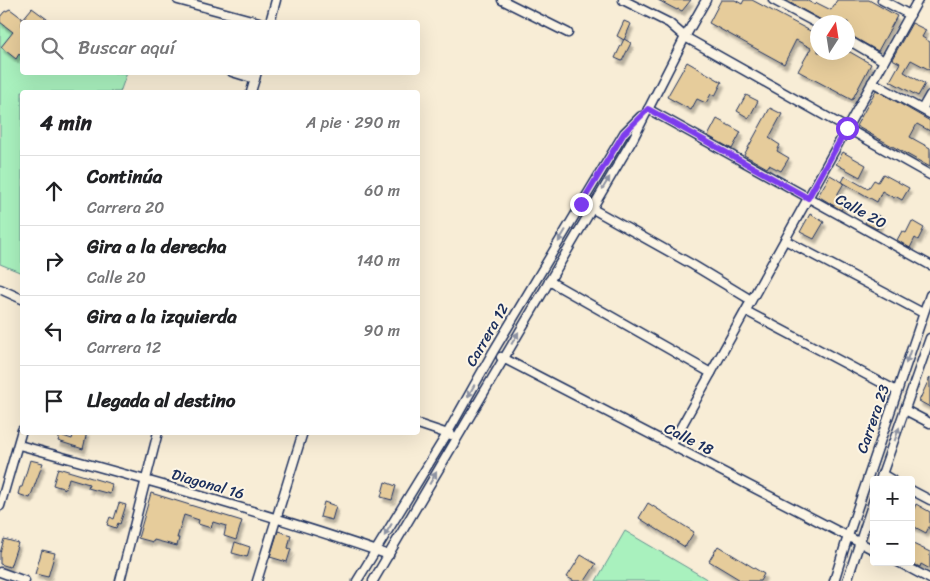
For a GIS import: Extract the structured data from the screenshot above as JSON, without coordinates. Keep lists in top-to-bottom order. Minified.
{"streets":{"street":["Calle 20","Carrera 12","Carrera 23","Calle 18","Diagonal 16"]},"crossings":[["Calle 20","Carrera 12"],["Carrera 12","Calle 18"],["Carrera 12","Diagonal 16"],["Carrera 23","Calle 18"]],"north":"top","page":{"search":"Buscar aquí","heading":["4 min","A pie · 290 m"],"list":[["Continúa","Carrera 20","60 m"],["Gira a la derecha","Calle 20","140 m"],["Gira a la izquierda","Carrera 12","90 m"],"Llegada al destino"],"map_buttons":["+","−"]}}
